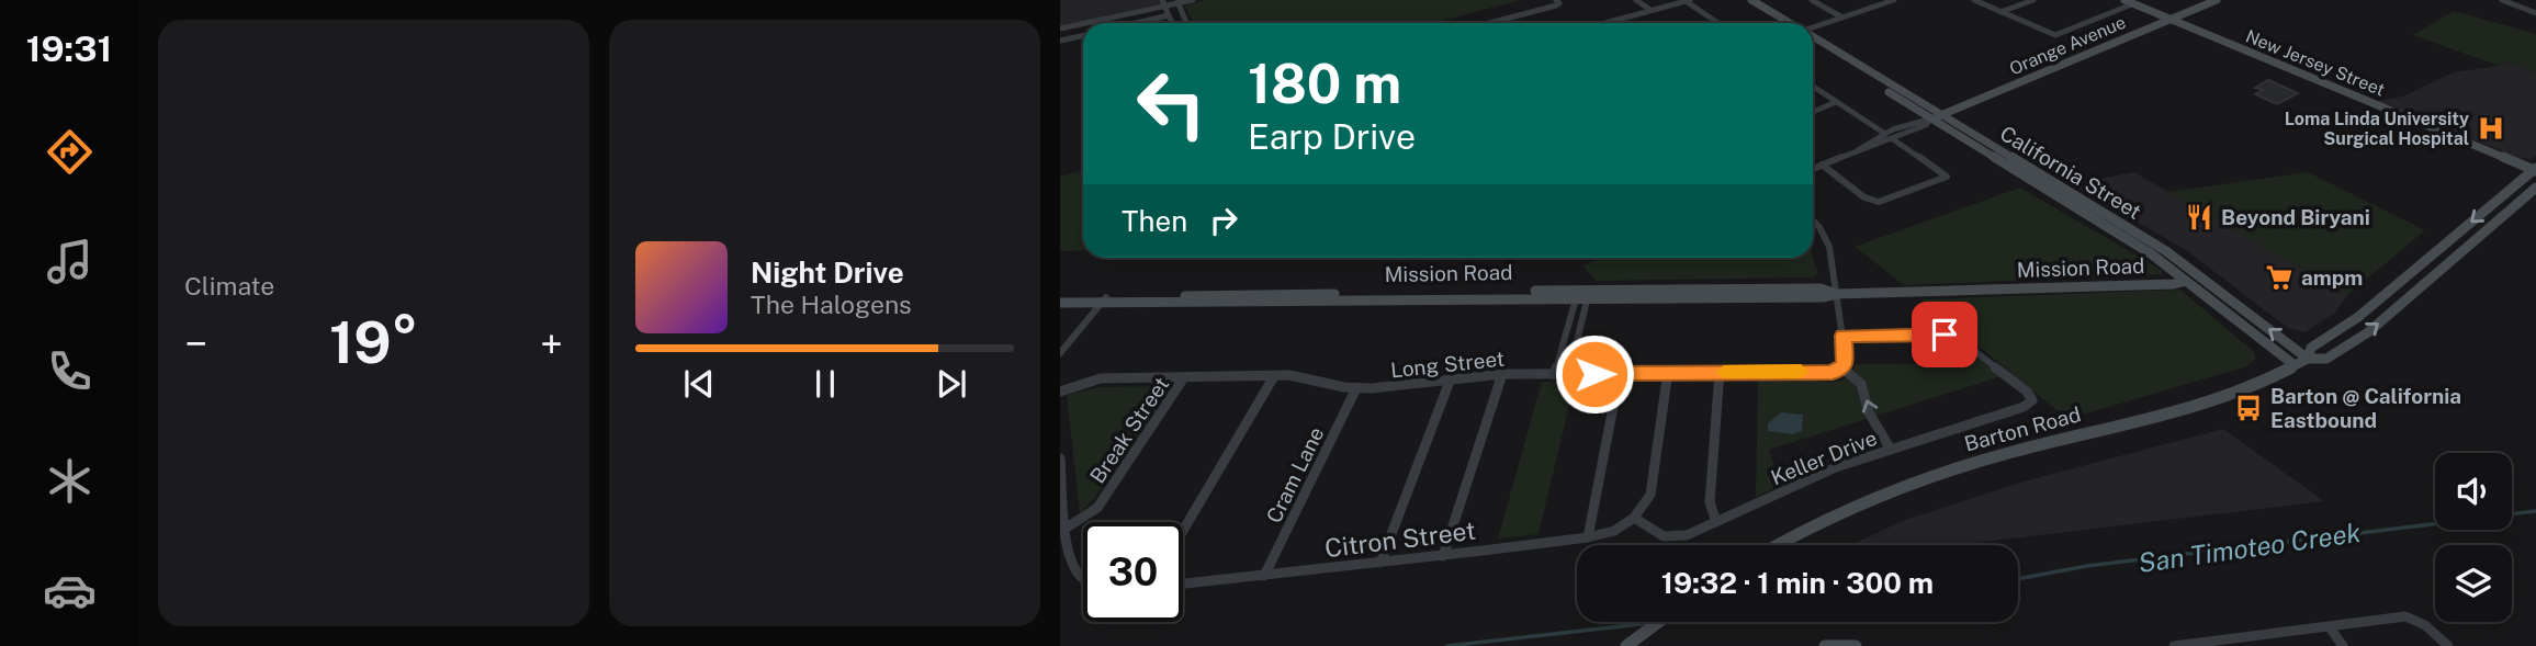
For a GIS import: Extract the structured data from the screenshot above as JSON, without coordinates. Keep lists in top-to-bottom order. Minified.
{"streets":{"main road":["Orange Avenue","New Jersey Street","California Street","Mission Road","Barton Road"],"street":["Long Street","Break Street","Keller Drive","Cram Lane","Citron Street"]},"crossings":[["Orange Avenue","New Jersey Street"],["Orange Avenue","California Street"],["New Jersey Street","Barton Road"],["California Street","Mission Road"],["California Street","Barton Road"],["Long Street","Break Street"],["Long Street","Cram Lane"],["Keller Drive","Citron Street"],["Cram Lane","Citron Street"]],"water":["San Timoteo Creek"],"places":{"hospital":["Loma Linda University Surgical Hospital"],"restaurant":["Beyond Biryani"],"supermarket":["ampm"],"bus stop":["Barton @ California Eastbound"]},"page":{"tabs":"19:31","tile":"Climate","turn":["180 m","Earp Drive"],"then":"Then","song":["Night Drive","The Halogens"],"heat":["−","19°","+"],"limit":"30","trip":"19:32 · 1 min · 300 m"}}
